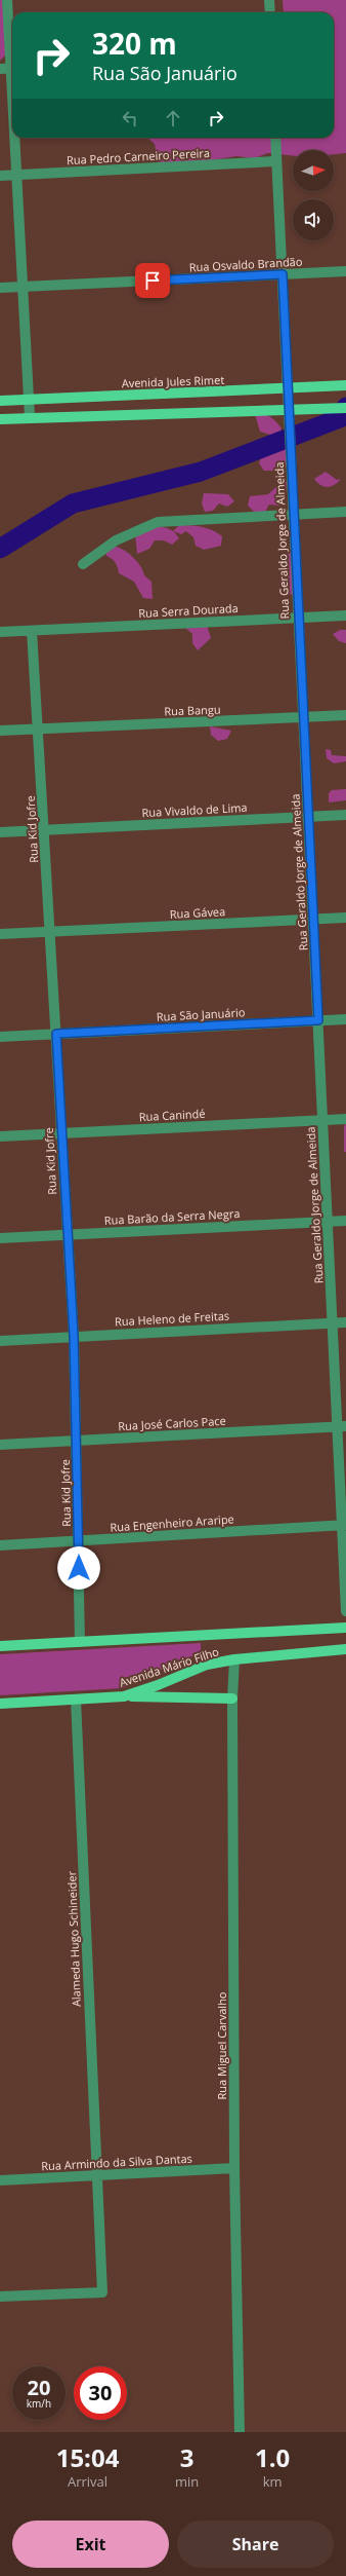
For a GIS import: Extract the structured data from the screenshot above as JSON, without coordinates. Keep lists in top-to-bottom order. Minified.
{"streets":{"main road":["Avenida Jules Rimet","Avenida Mário Filho"],"street":["Rua Pedro Carneiro Pereira","Rua Osvaldo Brandão","Rua Geraldo Jorge de Almeida","Rua Serra Dourada","Rua Bangu","Rua Vivaldo de Lima","Rua Kid Jofre","Rua Gávea","Rua São Januário","Rua Canindé","Rua Barão da Serra Negra","Rua Heleno de Freitas","Rua José Carlos Pace","Rua Engenheiro Araripe","Alameda Hugo Schineider","Rua Miguel Carvalho","Rua Armindo da Silva Dantas"]},"crossings":[["Rua Pedro Carneiro Pereira","Rua Geraldo Jorge de Almeida"],["Rua Osvaldo Brandão","Rua Geraldo Jorge de Almeida"],["Avenida Jules Rimet","Rua Geraldo Jorge de Almeida"],["Rua Geraldo Jorge de Almeida","Rua Serra Dourada"],["Rua Geraldo Jorge de Almeida","Rua Bangu"],["Rua Geraldo Jorge de Almeida","Rua Vivaldo de Lima"],["Rua Geraldo Jorge de Almeida","Rua Gávea"],["Rua Geraldo Jorge de Almeida","Rua São Januário"],["Rua Geraldo Jorge de Almeida","Rua Canindé"],["Rua Geraldo Jorge de Almeida","Rua Barão da Serra Negra"],["Rua Geraldo Jorge de Almeida","Rua Heleno de Freitas"],["Rua Geraldo Jorge de Almeida","Rua José Carlos Pace"],["Rua Geraldo Jorge de Almeida","Rua Engenheiro Araripe"],["Rua Serra Dourada","Rua Kid Jofre"],["Rua Bangu","Rua Kid Jofre"],["Rua Vivaldo de Lima","Rua Kid Jofre"],["Rua Kid Jofre","Rua Gávea"],["Rua Kid Jofre","Rua São Januário"],["Rua Kid Jofre","Rua Canindé"],["Rua Kid Jofre","Rua Barão da Serra Negra"],["Rua Kid Jofre","Rua Heleno de Freitas"],["Rua Kid Jofre","Rua José Carlos Pace"],["Rua Kid Jofre","Rua Engenheiro Araripe"],["Rua Kid Jofre","Avenida Mário Filho"],["Avenida Mário Filho","Alameda Hugo Schineider"],["Avenida Mário Filho","Rua Miguel Carvalho"],["Alameda Hugo Schineider","Rua Armindo da Silva Dantas"],["Rua Miguel Carvalho","Rua Armindo da Silva Dantas"]],"north":"right","page":{"turn":["320 m","Rua São Januário"],"speed":"20 km/h","limit":"30","eta":["15:04","Arrival","3","min","1.0","km"],"buttons":["Exit","Share"]}}
